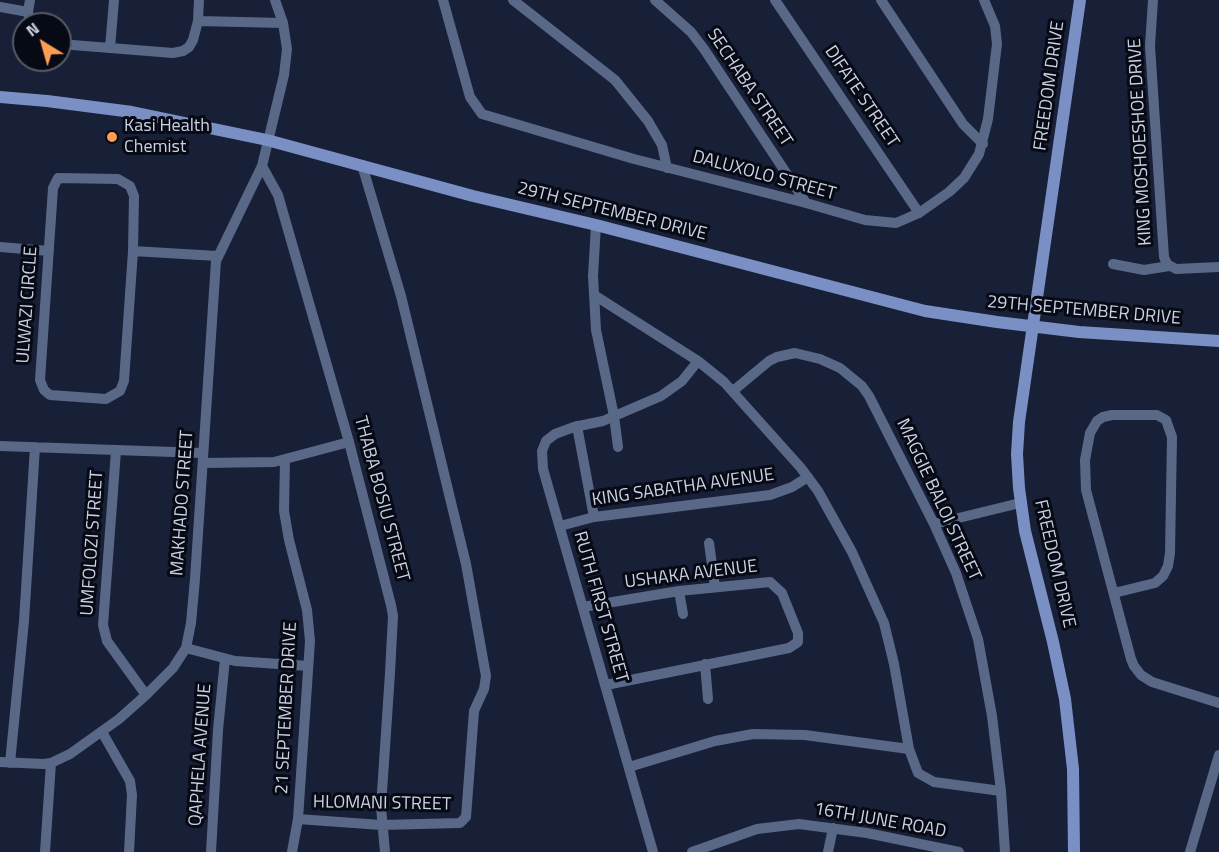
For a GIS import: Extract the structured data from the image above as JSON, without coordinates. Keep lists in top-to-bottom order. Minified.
{"streets":{"street":["FREEDOM DRIVE","SECHABA STREET","DIFATE STREET","KING MOSHOESHOE DRIVE","DALUXOLO STREET","29TH SEPTEMBER DRIVE","ULWAZI CIRCLE","KING SABATHA AVENUE","THABA BOSIU STREET","MAGGIE BALOI STREET","MAKHADO STREET","UMFOLOZI STREET","USHAKA AVENUE","RUTH FIRST STREET","21 SEPTEMBER DRIVE","QAPHELA AVENUE","HLOMANI STREET","16TH JUNE ROAD"]},"crossings":[["FREEDOM DRIVE","29TH SEPTEMBER DRIVE"],["SECHABA STREET","DALUXOLO STREET"],["DIFATE STREET","DALUXOLO STREET"],["29TH SEPTEMBER DRIVE","MAKHADO STREET"],["29TH SEPTEMBER DRIVE","HLOMANI STREET"],["KING SABATHA AVENUE","RUTH FIRST STREET"],["THABA BOSIU STREET","MAKHADO STREET"],["THABA BOSIU STREET","HLOMANI STREET"],["MAKHADO STREET","UMFOLOZI STREET"],["USHAKA AVENUE","RUTH FIRST STREET"],["21 SEPTEMBER DRIVE","HLOMANI STREET"]],"places":["Kasi Health Chemist"],"north":"top left"}
